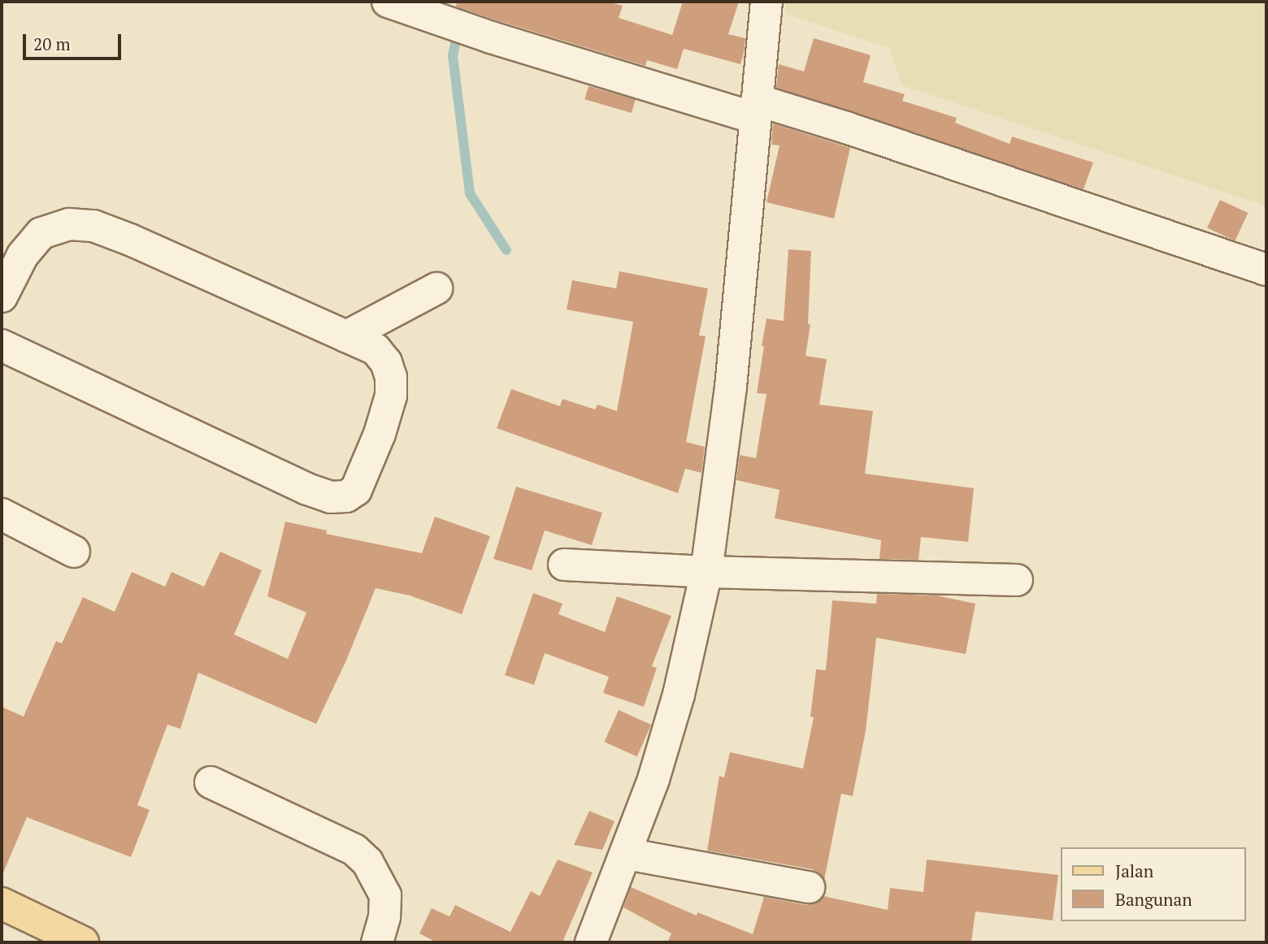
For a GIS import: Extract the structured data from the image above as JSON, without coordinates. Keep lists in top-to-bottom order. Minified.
{"legend":["Jalan","Bangunan"],"scale_bar":"20 m"}
